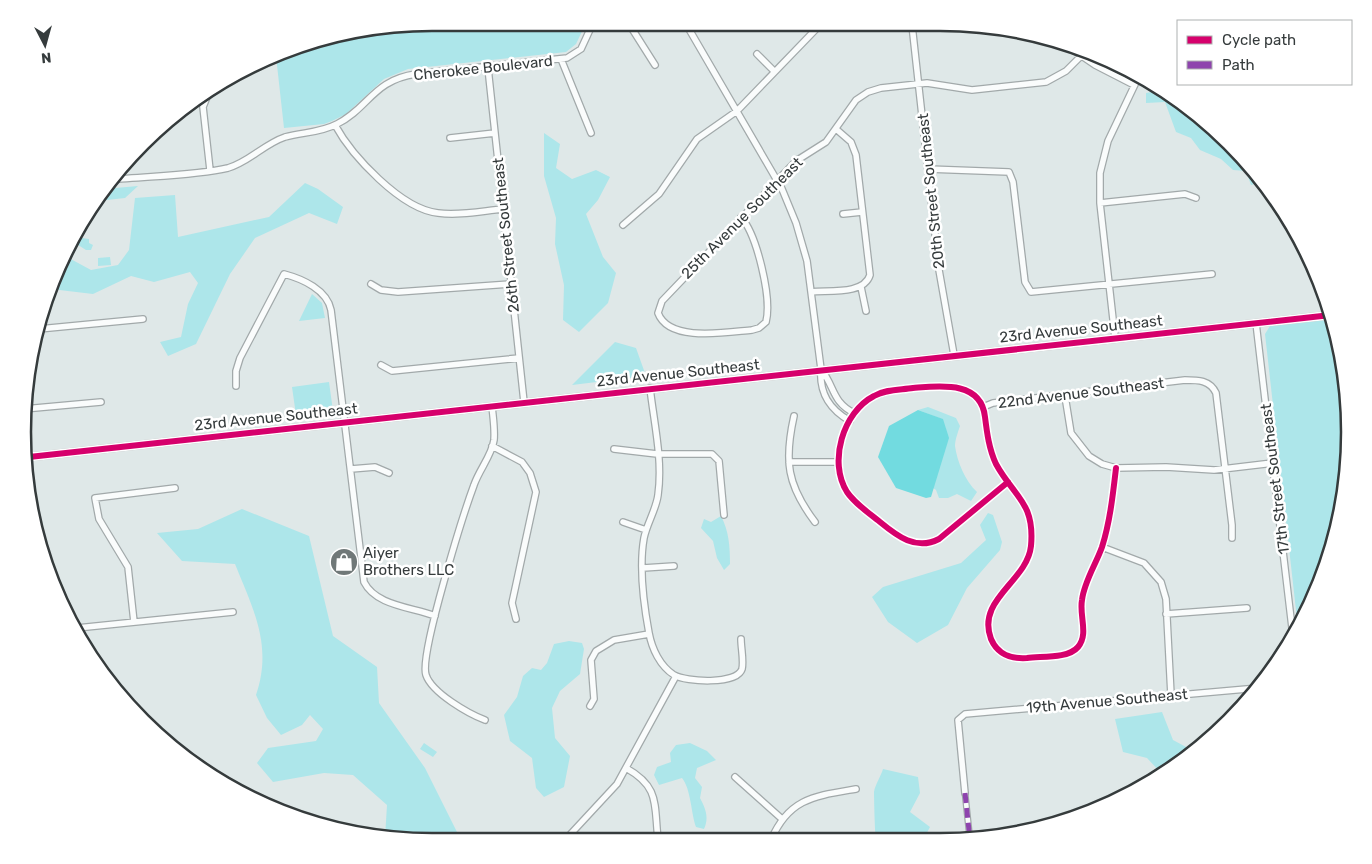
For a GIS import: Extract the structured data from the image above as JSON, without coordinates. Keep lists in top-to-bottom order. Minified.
{"streets":{"street":["Cherokee Boulevard","20th Street Southeast","25th Avenue Southeast","26th Street Southeast","23rd Avenue Southeast","22nd Avenue Southeast","17th Street Southeast","19th Avenue Southeast"]},"crossings":[["Cherokee Boulevard","26th Street Southeast"],["20th Street Southeast","25th Avenue Southeast"],["20th Street Southeast","23rd Avenue Southeast"],["26th Street Southeast","23rd Avenue Southeast"],["23rd Avenue Southeast","17th Street Southeast"]],"places":{"shop":["Aiyer Brothers LLC"]},"legend":["Cycle path","Path"],"north":"bottom"}
